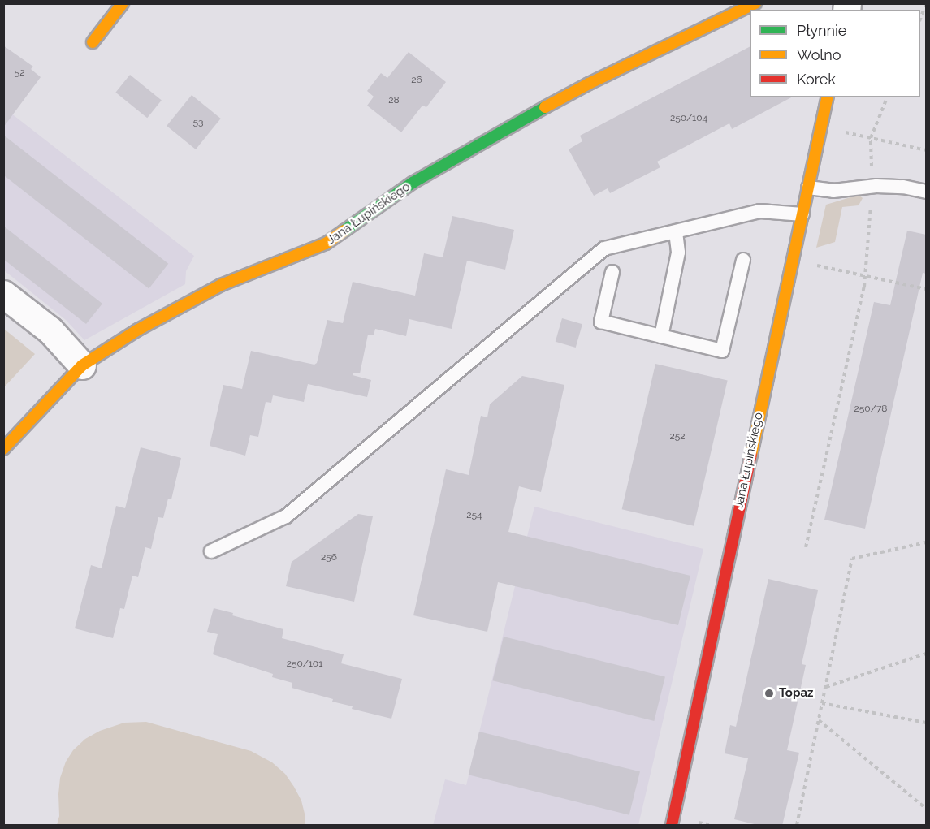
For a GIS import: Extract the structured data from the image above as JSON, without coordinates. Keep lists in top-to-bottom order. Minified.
{"streets":{"street":["Jana Łupińskiego"]},"places":["Topaz"],"house_numbers":["52","26","28","250/104","53","250/78","252","254","256","250/101"],"legend":["Płynnie","Wolno","Korek"]}
